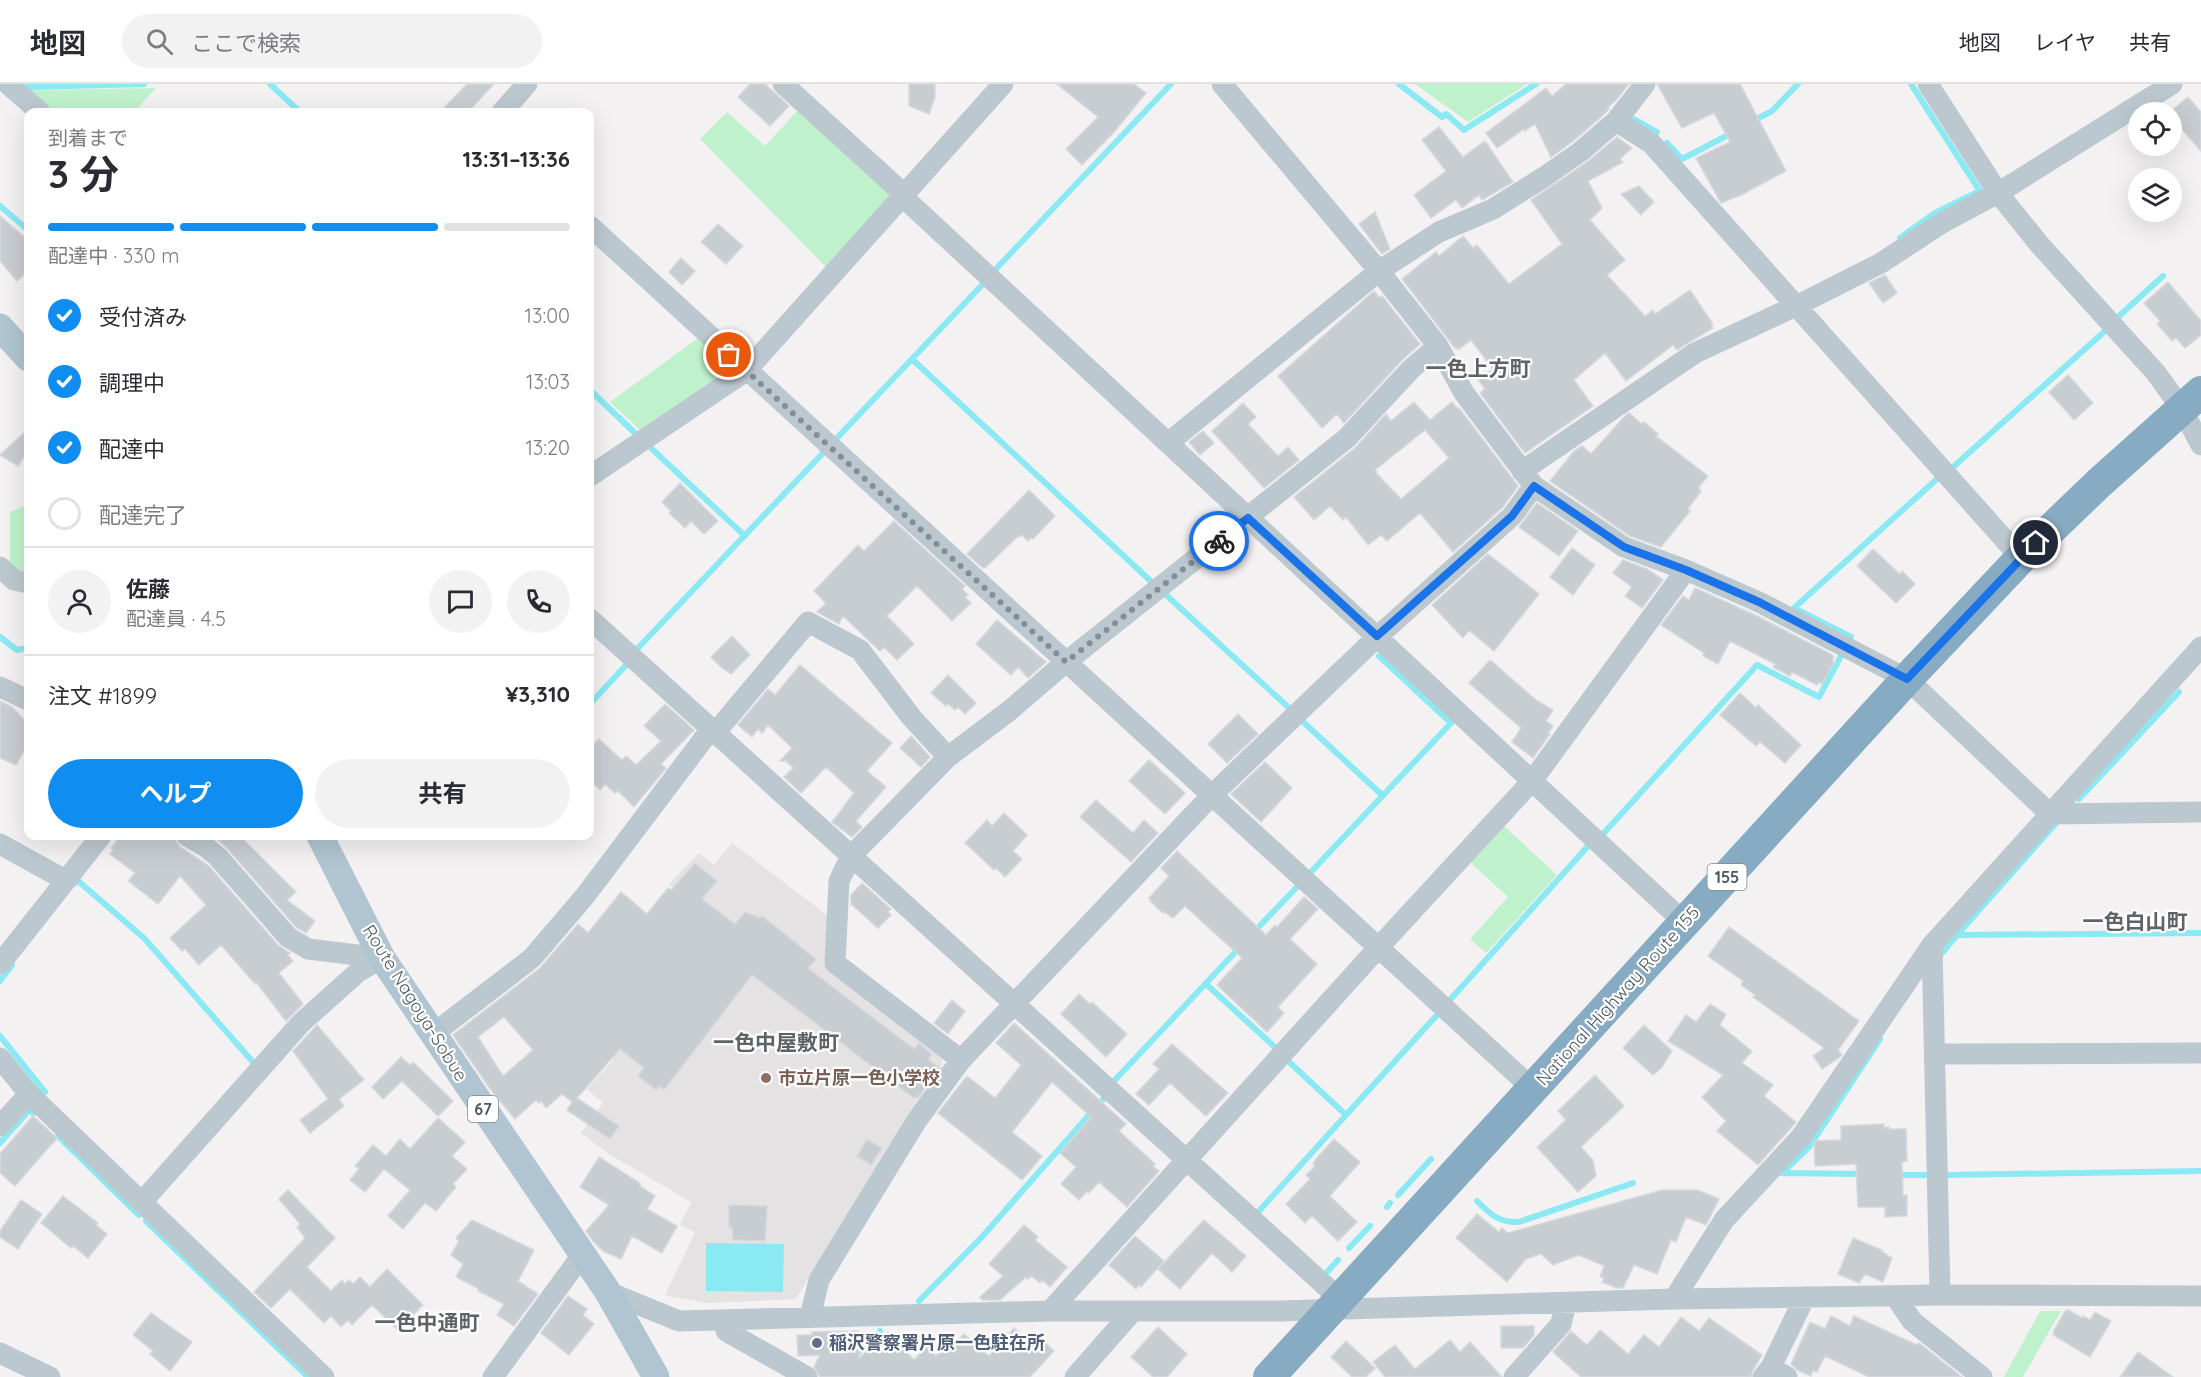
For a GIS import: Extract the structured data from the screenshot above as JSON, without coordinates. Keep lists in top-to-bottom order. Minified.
{"streets":{"highway":["155","National Highway Route 155"],"main road":["Route Nagoya-Sobue","67"]},"districts":["一色上方町","一色白山町","一色中屋敷町","一色中通町"],"places":["市立片原一色小学校","稲沢警察署片原一色駐在所"],"page":{"header":"地図","search":"ここで検索","nav":["地図","レイヤ","共有"],"heading":["3 分","到着まで","13:31–13:36"],"panel":["佐藤","配達員 · 4.5","注文 #1899","¥3,310"],"bar":"配達中 · 330 m","list":[["受付済み","13:00"],["調理中","13:03"],["配達中","13:20"],"配達完了"],"buttons":["ヘルプ","共有"]}}
